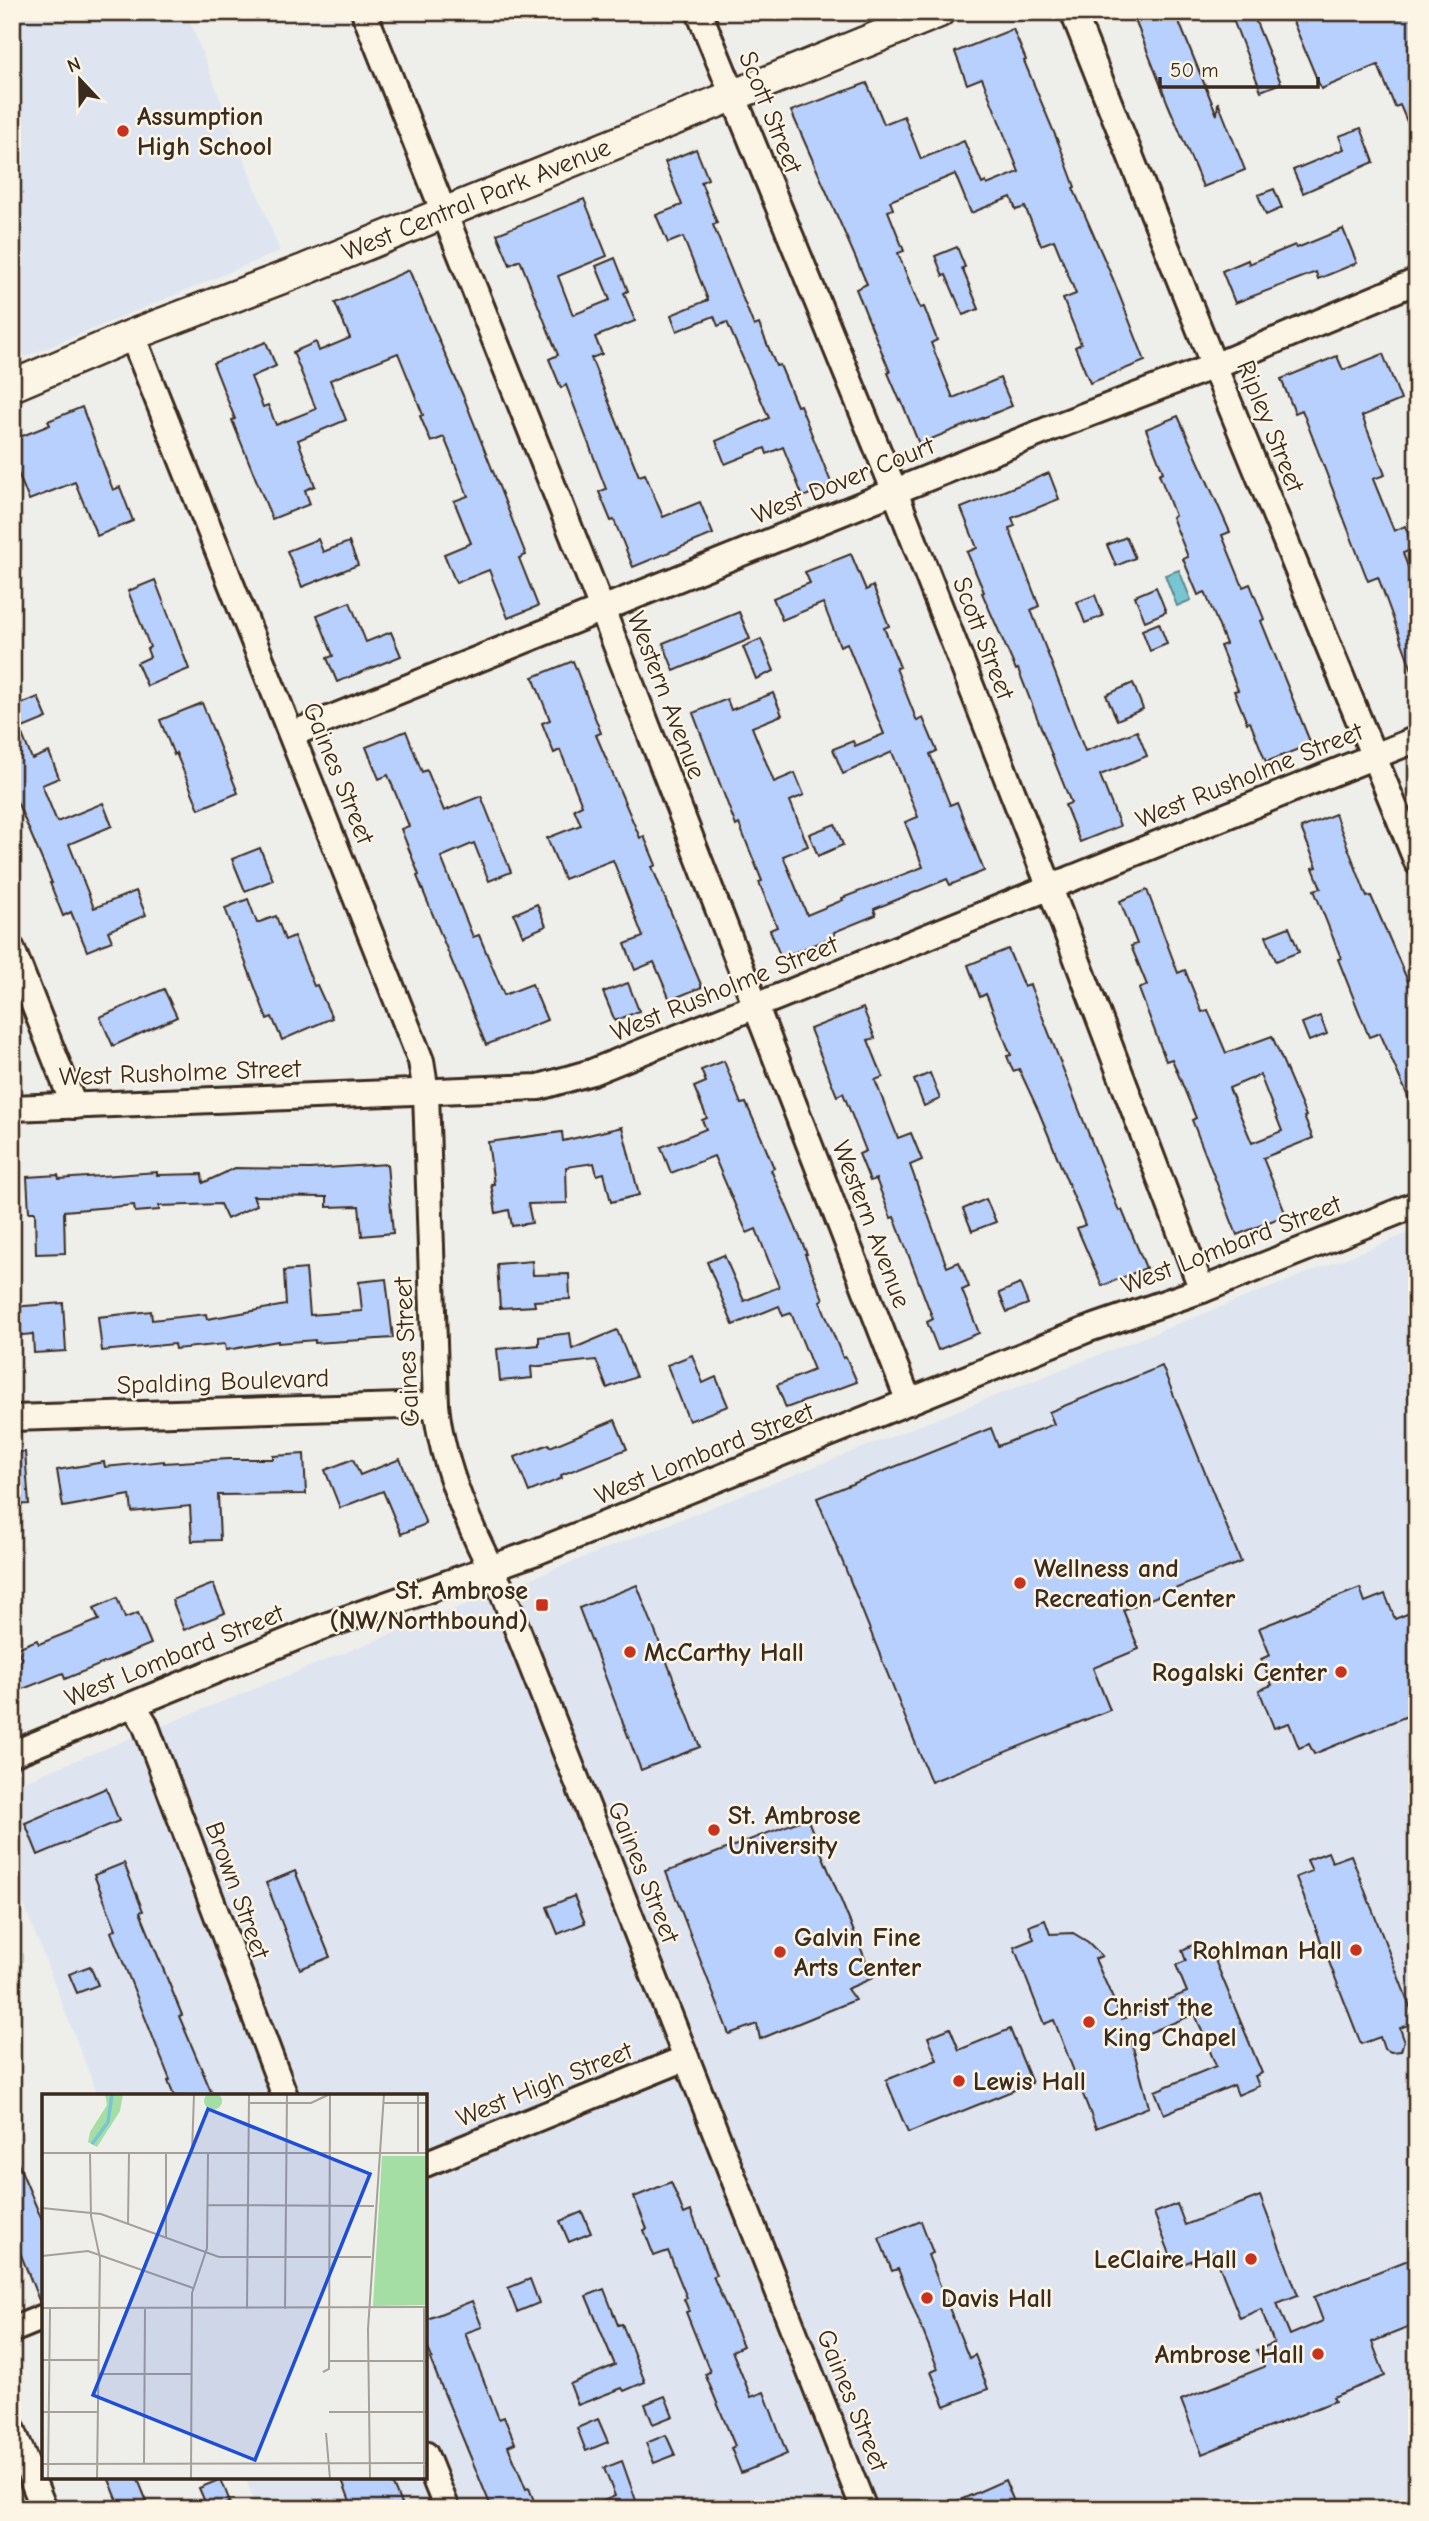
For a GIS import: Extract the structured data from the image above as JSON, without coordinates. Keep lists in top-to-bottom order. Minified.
{"streets":{"main road":["West Central Park Avenue"],"street":["Scott Street","Ripley Street","West Dover Court","Western Avenue","Gaines Street","West Rusholme Street","West Lombard Street","Spalding Boulevard","Brown Street","West High Street"]},"crossings":[["Scott Street","West Central Park Avenue"],["Scott Street","West Dover Court"],["Scott Street","West Rusholme Street"],["Scott Street","West Lombard Street"],["West Central Park Avenue","Western Avenue"],["West Central Park Avenue","Gaines Street"],["Ripley Street","West Dover Court"],["Ripley Street","West Rusholme Street"],["West Dover Court","Western Avenue"],["West Dover Court","Gaines Street"],["Western Avenue","West Rusholme Street"],["Western Avenue","West Lombard Street"],["Gaines Street","West Rusholme Street"],["Gaines Street","West Lombard Street"],["Gaines Street","Spalding Boulevard"],["Gaines Street","West High Street"],["West Lombard Street","Brown Street"]],"places":{"other":["Assumption High School","Wellness and Recreation Center","McCarthy Hall","Rogalski Center","St. Ambrose University","Rohlman Hall","Galvin Fine Arts Center","Christ the King Chapel","Lewis Hall","LeClaire Hall","Davis Hall","Ambrose Hall"],"transit":["St. Ambrose (NW/Northbound)"]},"scale_bar":"50 m","north":"top"}
